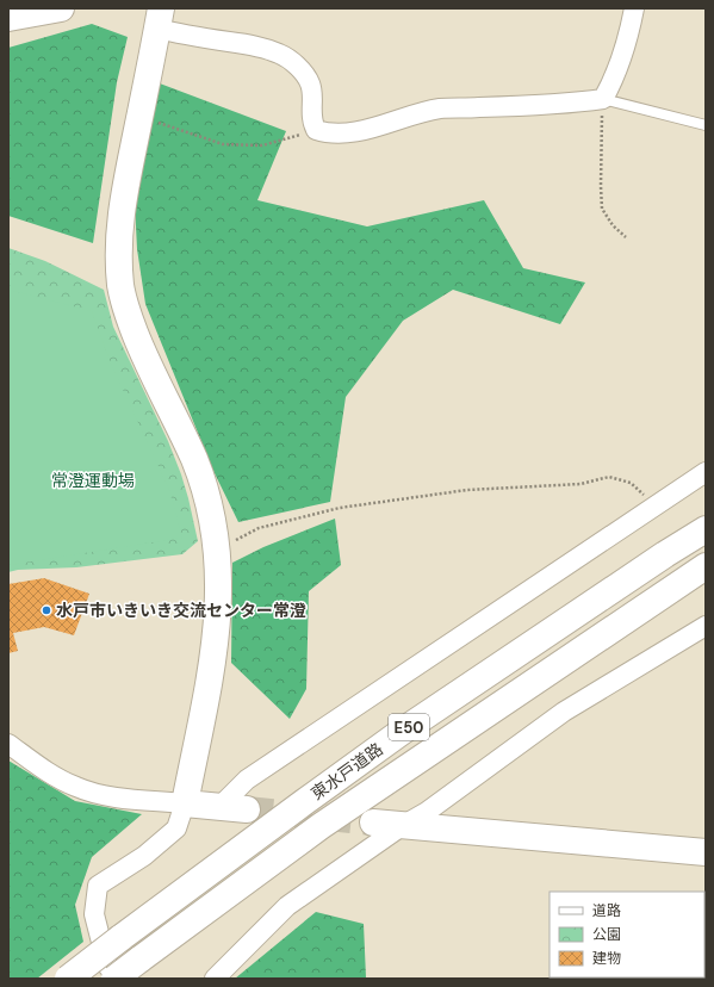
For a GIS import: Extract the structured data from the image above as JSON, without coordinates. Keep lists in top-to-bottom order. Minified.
{"streets":{"main road":["E50","東水戸道路"]},"parks":["常澄運動場"],"places":["水戸市いきいき交流センター常澄"],"legend":["道路","公園","建物"]}
